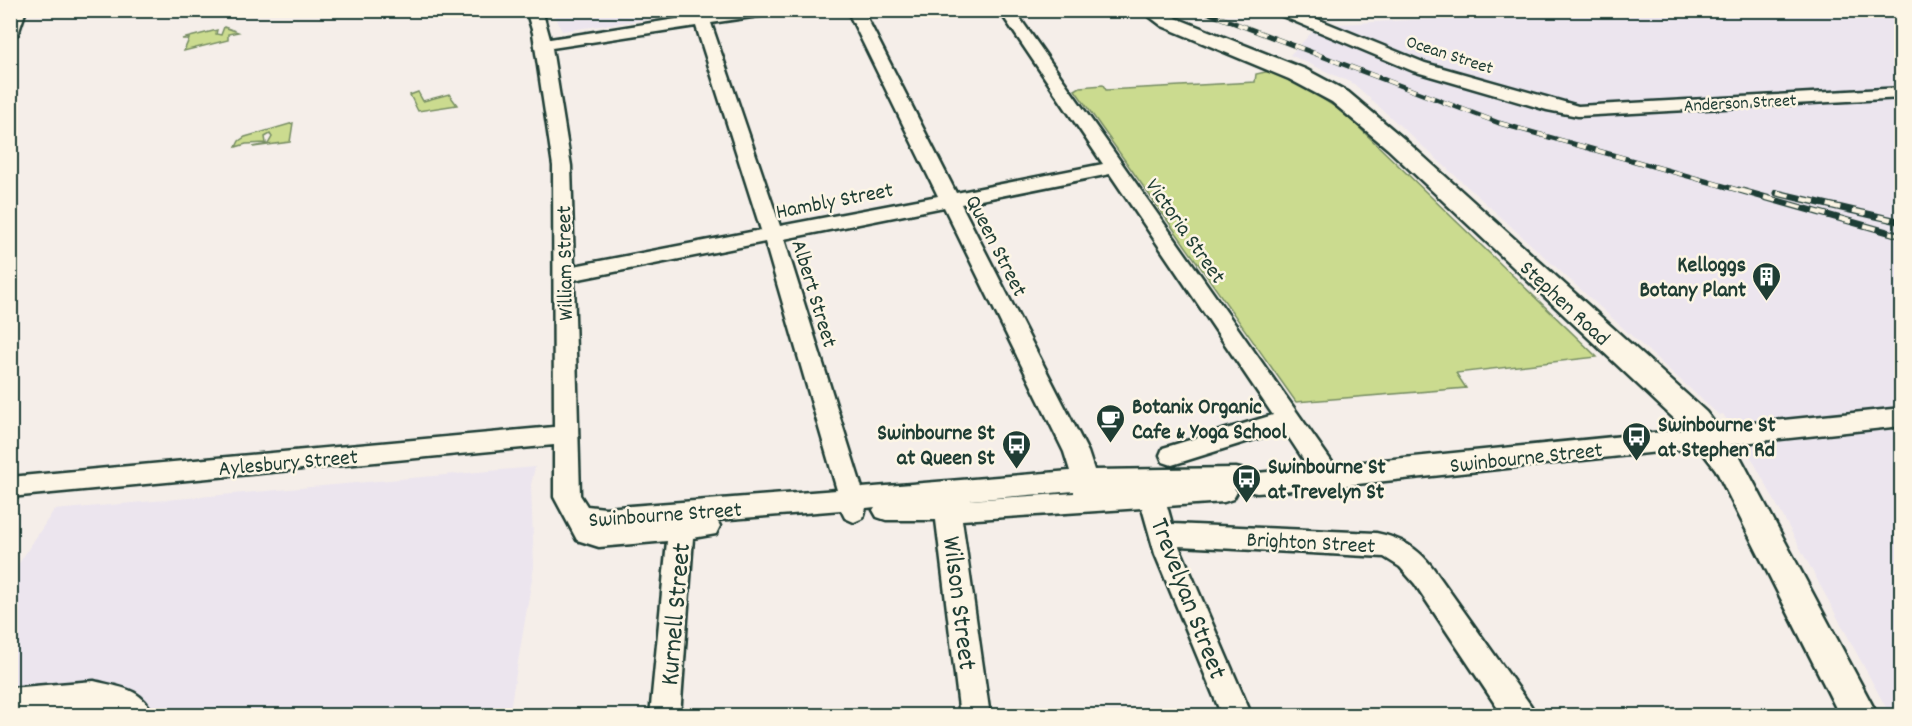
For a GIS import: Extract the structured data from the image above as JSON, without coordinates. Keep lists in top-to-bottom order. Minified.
{"streets":{"main road":["Stephen Road"],"street":["Ocean Street","Anderson Street","Hambly Street","Victoria Street","Queen Street","William Street","Albert Street","Swinbourne Street","Aylesbury Street","Brighton Street","Trevelyan Street","Wilson Street","Kurnell Street"]},"crossings":[["Ocean Street","Anderson Street"],["Hambly Street","Victoria Street"],["Hambly Street","Queen Street"],["Hambly Street","William Street"],["Hambly Street","Albert Street"],["Victoria Street","Swinbourne Street"],["Queen Street","Swinbourne Street"],["William Street","Swinbourne Street"],["William Street","Aylesbury Street"],["Albert Street","Swinbourne Street"],["Stephen Road","Swinbourne Street"],["Swinbourne Street","Trevelyan Street"],["Swinbourne Street","Wilson Street"],["Swinbourne Street","Kurnell Street"],["Brighton Street","Trevelyan Street"]],"places":{"building":["Kelloggs Botany Plant"],"cafe":["Botanix Organic Cafe & Yoga School"],"bus stop":["Swinbourne St at Stephen Rd","Swinbourne St at Queen St","Swinbourne St at Trevelyn St"]}}
